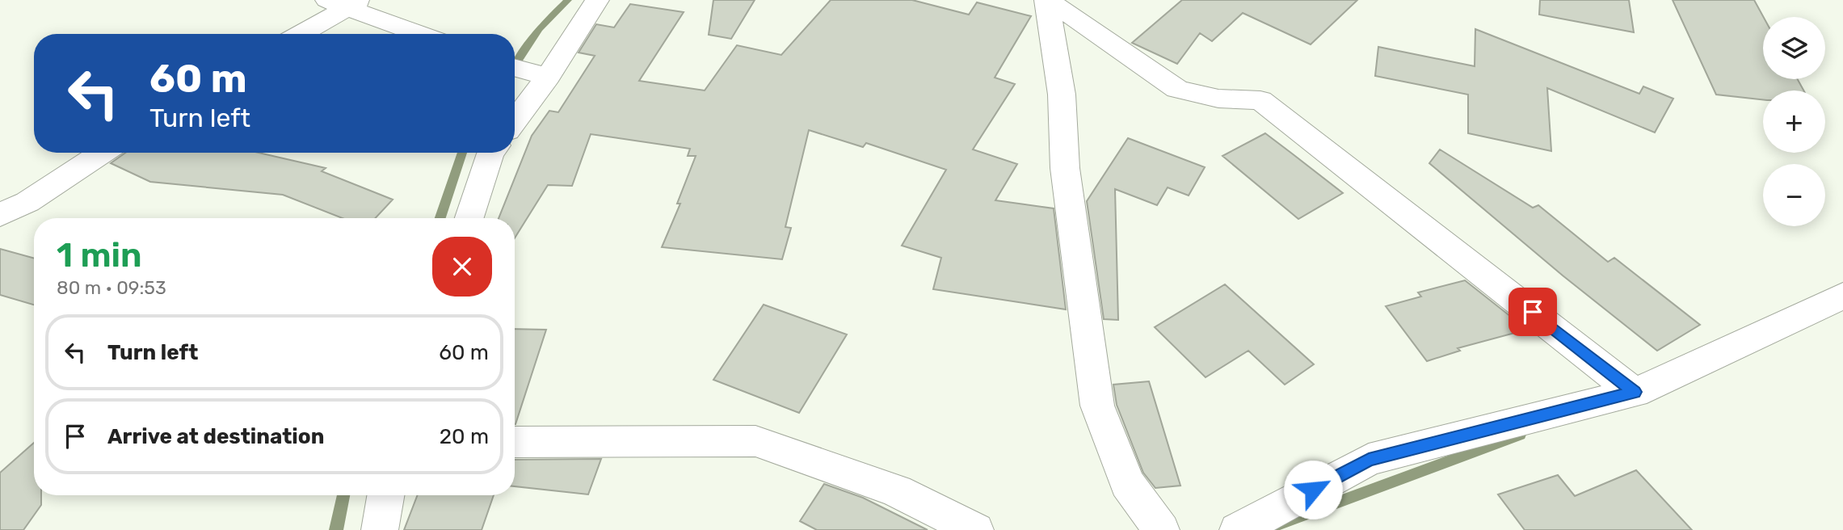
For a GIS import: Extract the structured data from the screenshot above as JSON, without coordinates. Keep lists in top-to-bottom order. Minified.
{"page":{"map_buttons":["+","−"],"turn":["60 m","Turn left"],"heading":["1 min","80 m · 09:53"],"list":[{"name":"Turn left","value":"60 m"},{"name":"Arrive at destination","value":"20 m"}]}}
